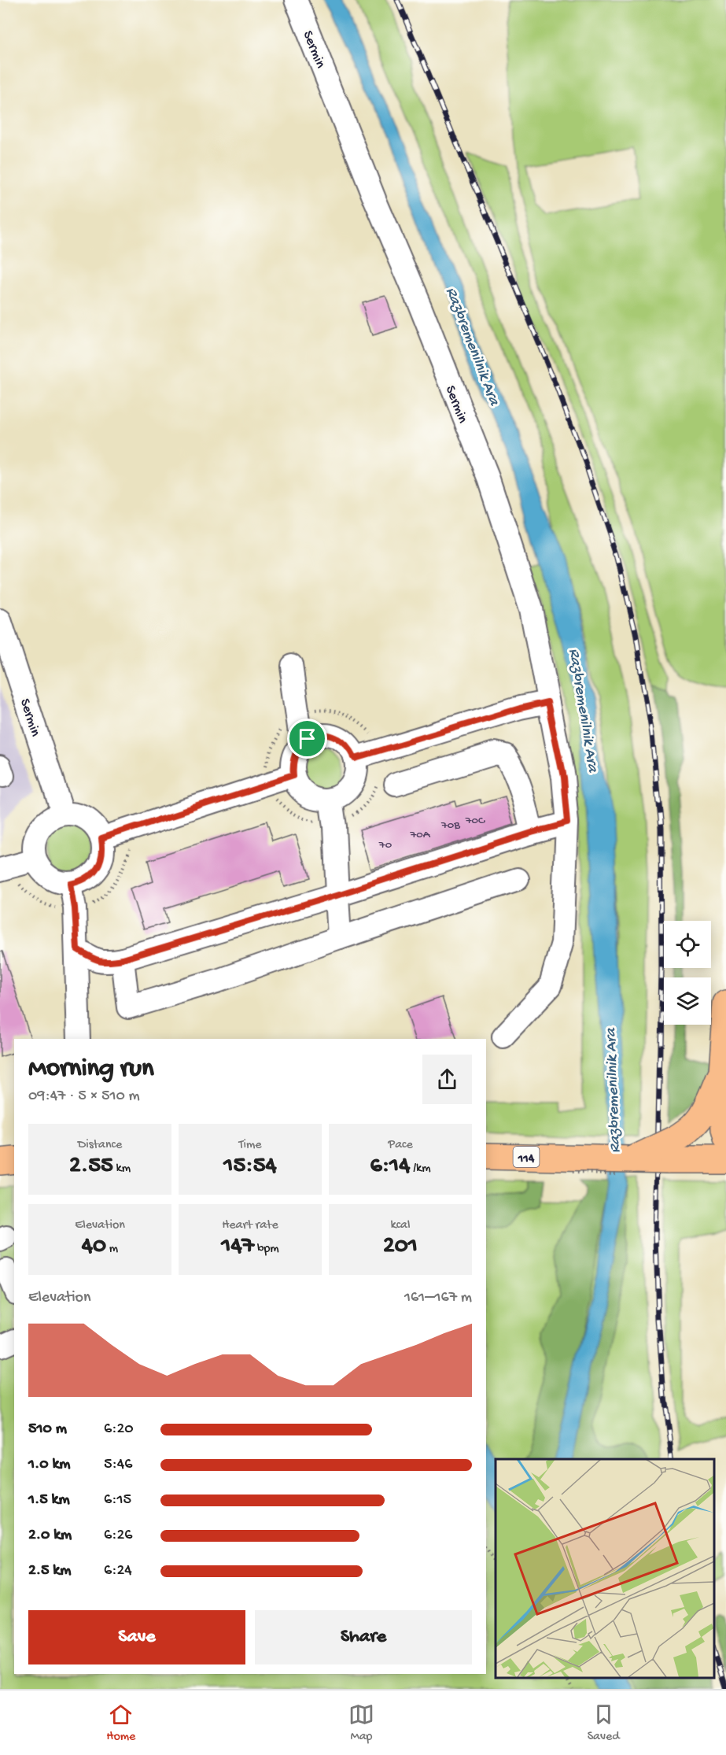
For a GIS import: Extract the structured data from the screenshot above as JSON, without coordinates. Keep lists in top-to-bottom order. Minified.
{"streets":{"main road":["114"],"street":["Sermin"]},"water":["Razbremenilnik Ara"],"house_numbers":["70C","70B","70A","70"],"page":{"heading":["Morning run","09:47 · 5 × 510 m"],"stats":[["Distance","2.55 km"],["Time","15:54"],["Pace","6:14 /km"],["Elevation","40 m"],["Heart rate","147 bpm"],["kcal","201"]],"chart":["Elevation","161–167 m"],"list":[{"name":"510 m","note":"6:20"},{"name":"1.0 km","note":"5:46"},{"name":"1.5 km","note":"6:15"},{"name":"2.0 km","note":"6:26"},{"name":"2.5 km","note":"6:24"}],"buttons":["Save","Share"],"tabs":["Home","Map","Saved"]}}
